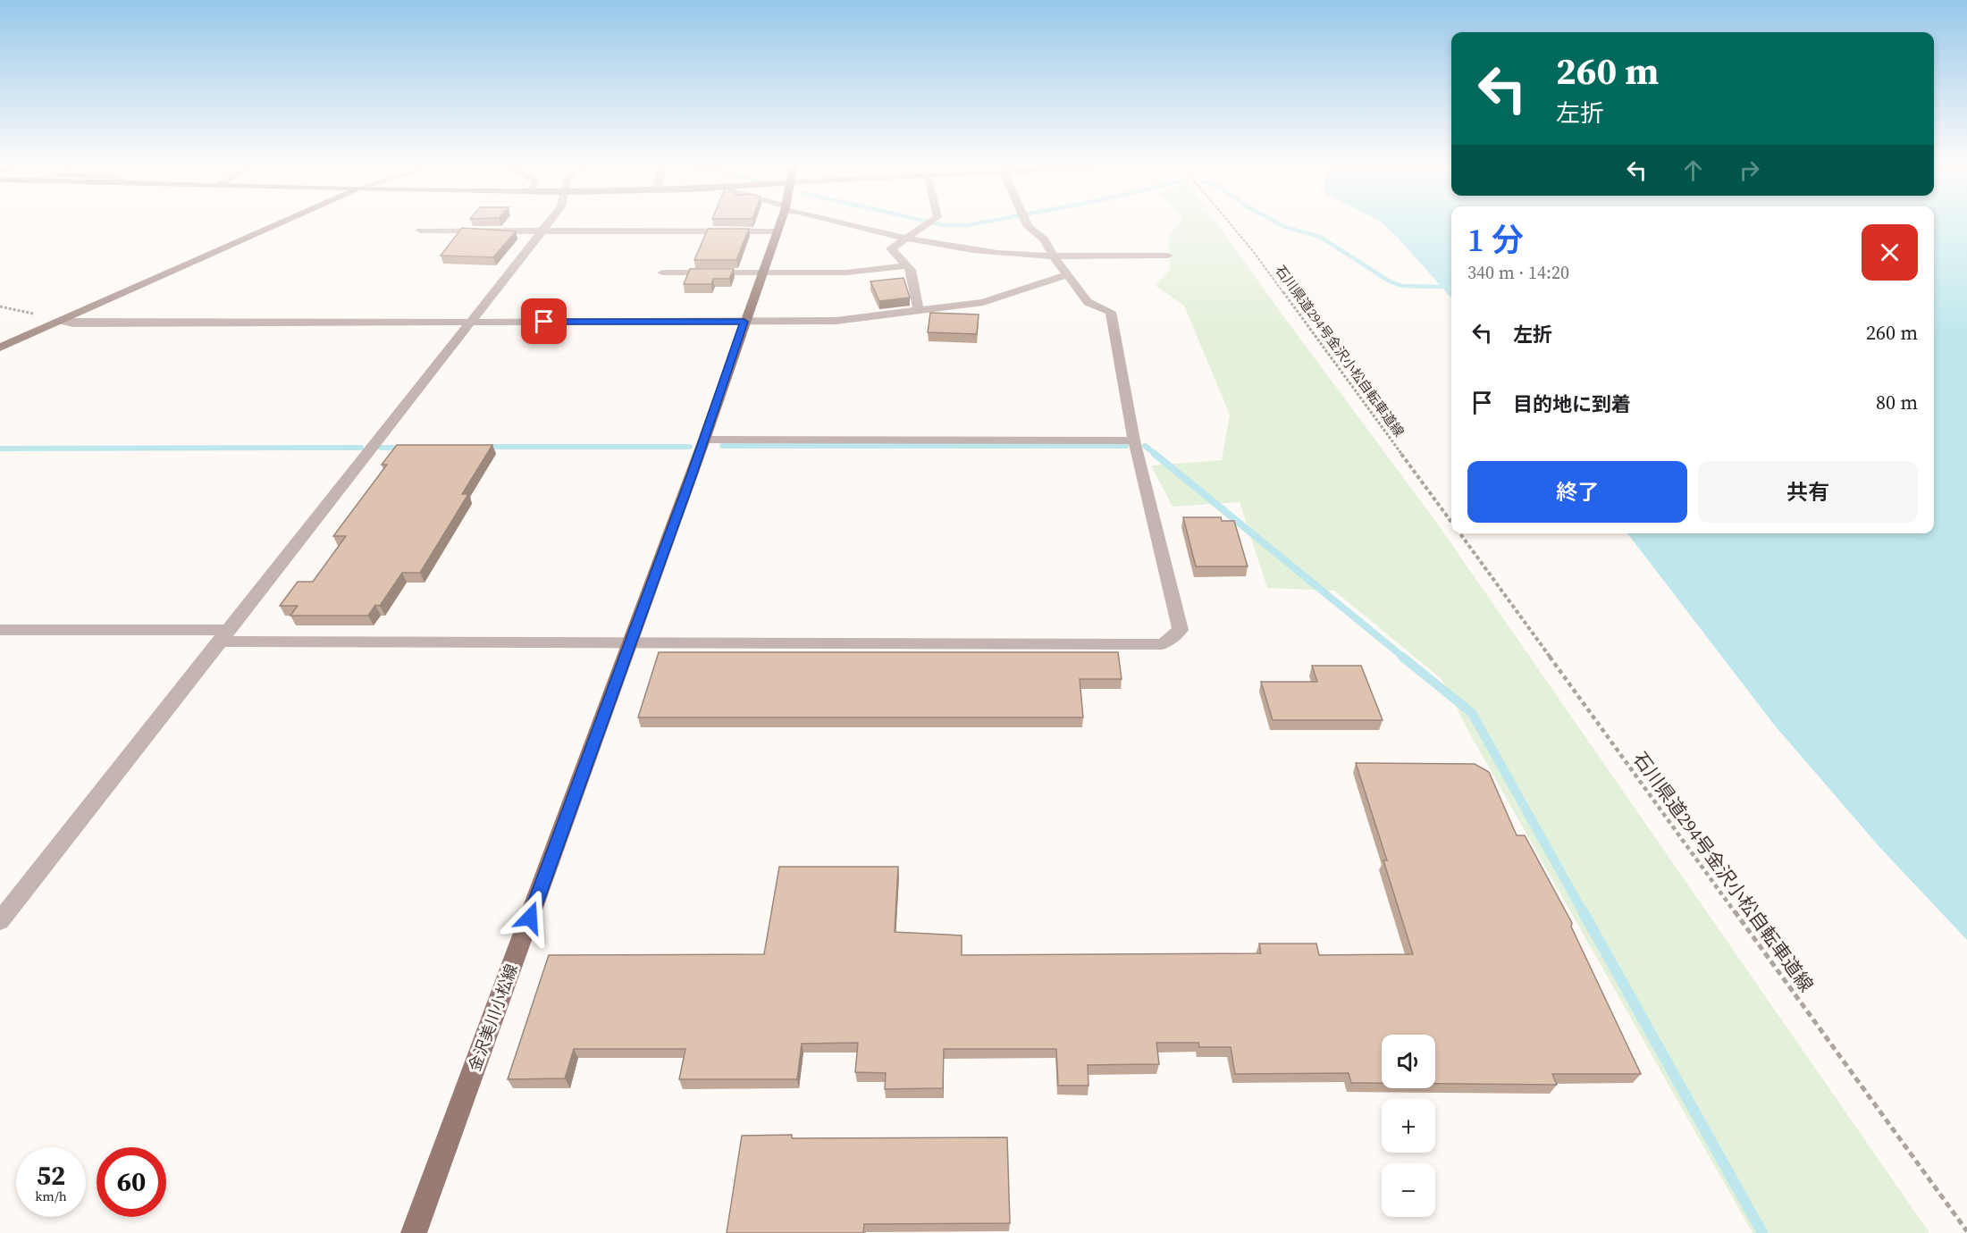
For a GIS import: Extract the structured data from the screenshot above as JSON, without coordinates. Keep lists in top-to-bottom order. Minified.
{"streets":{"main road":["金沢美川小松線"],"path":["石川県道294号金沢小松自転車道線"]},"page":{"turn":["260 m","左折"],"heading":["1 分","340 m · 14:20"],"list":[{"name":"左折","value":"260 m"},{"name":"目的地に到着","value":"80 m"}],"buttons":["終了","共有"],"map_buttons":["+","−"],"speed":"52 km/h","limit":"60"}}
